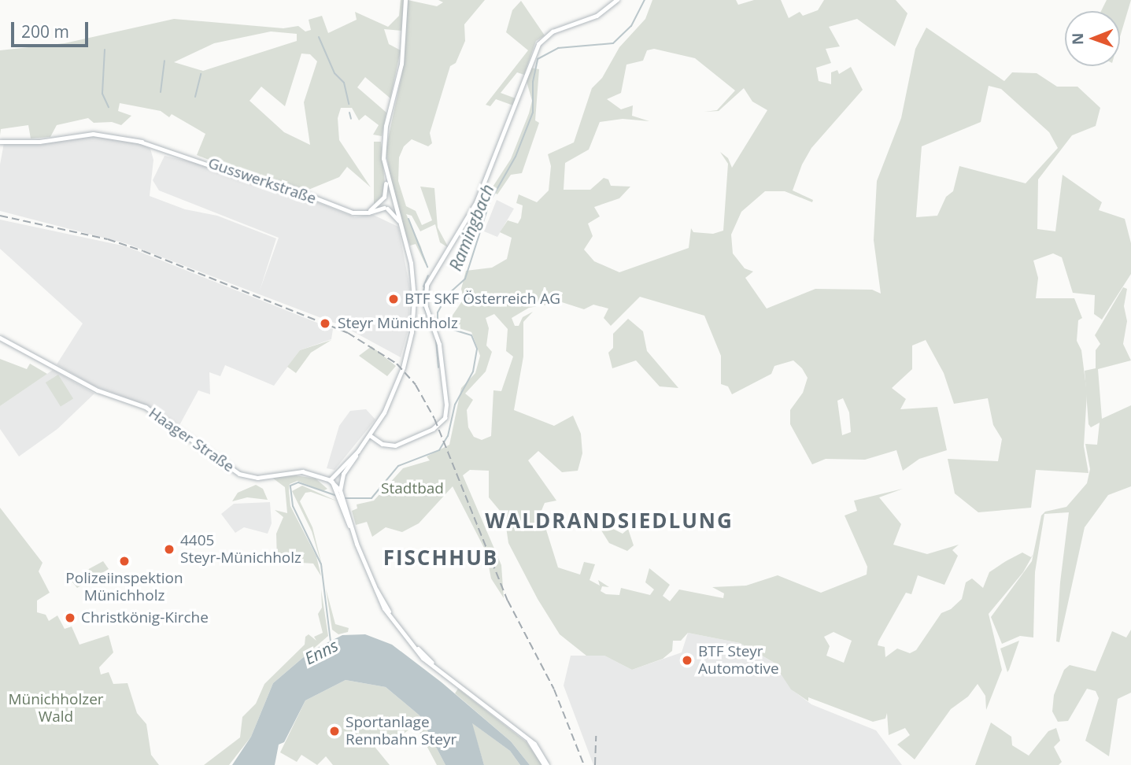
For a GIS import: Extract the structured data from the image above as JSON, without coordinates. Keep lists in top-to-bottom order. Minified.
{"streets":{"main road":["Gusswerkstraße","Haager Straße"]},"districts":["WALDRANDSIEDLUNG","FISCHHUB"],"water":["Ramingbach","Enns"],"parks":["Stadtbad","Münichholzer Wald"],"places":["BTF SKF Österreich AG","Steyr Münichholz","4405 Steyr-Münichholz","Polizeiinspektion Münichholz","Christkönig-Kirche","BTF Steyr Automotive","Sportanlage Rennbahn Steyr"],"scale_bar":"200 m","north":"left"}
